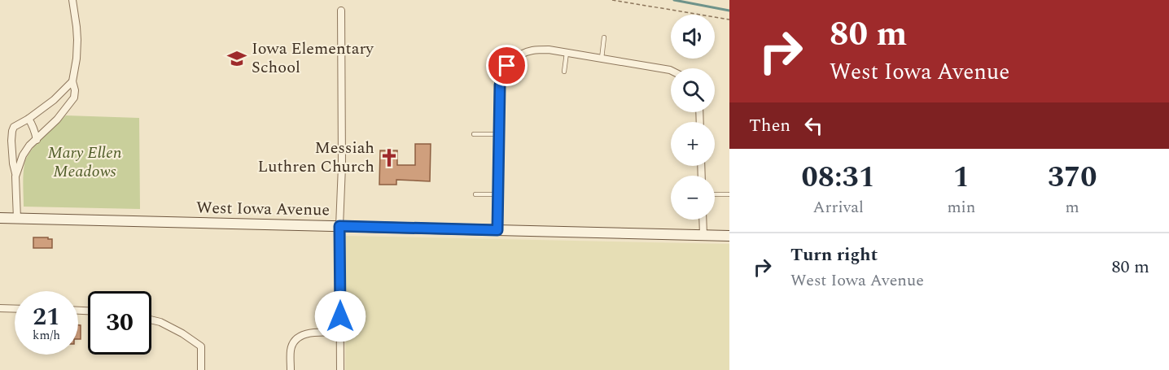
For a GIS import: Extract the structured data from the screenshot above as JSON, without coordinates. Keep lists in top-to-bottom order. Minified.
{"streets":{"street":["West Iowa Avenue"]},"parks":["Mary Ellen Meadows"],"places":{"school or university":["Iowa Elementary School"],"church":["Messiah Luthren Church"]},"page":{"turn":["80 m","West Iowa Avenue"],"map_buttons":["+","−"],"then":"Then","eta":["08:31","Arrival","1","min","370","m"],"list":[{"name":"Turn right","note":"West Iowa Avenue","value":"80 m"}],"speed":"21 km/h","limit":"30"}}
